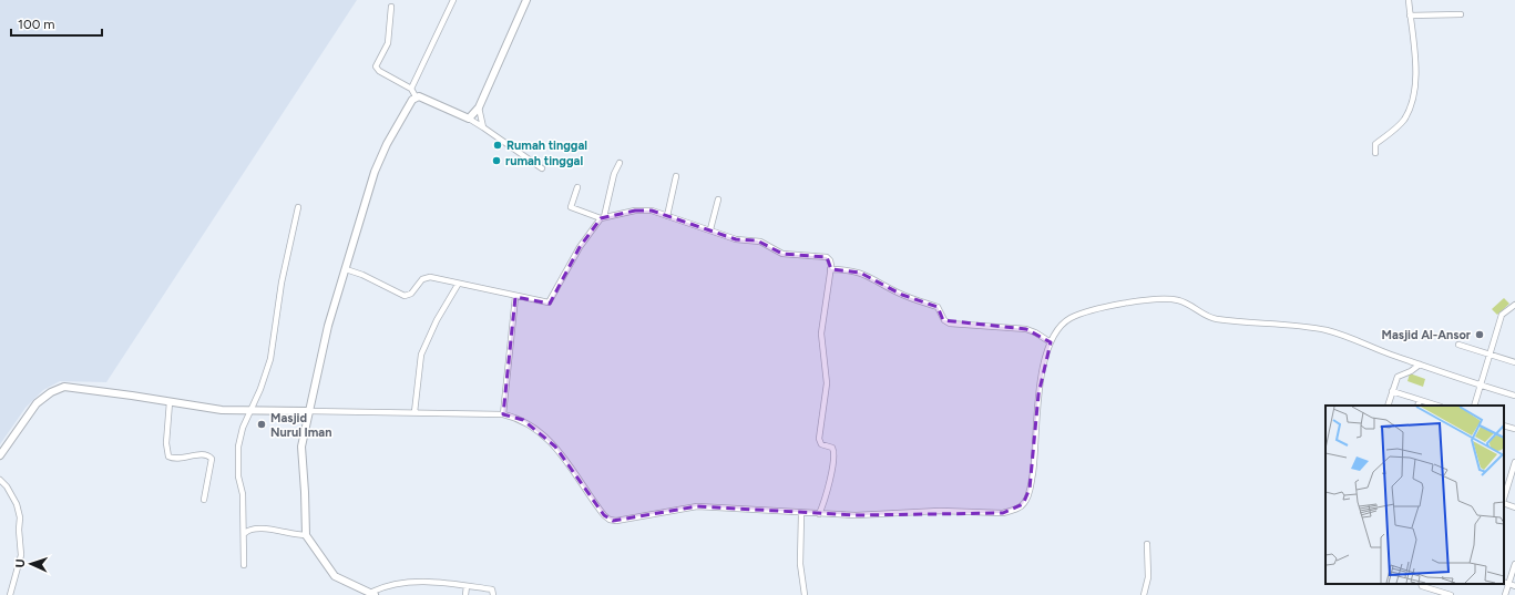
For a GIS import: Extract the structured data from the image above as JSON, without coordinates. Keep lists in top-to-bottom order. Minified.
{"places":["Rumah tinggal","rumah tinggal","Masjid Al-Ansor","Masjid Nurul Iman"],"scale_bar":"100 m","north":"left"}
